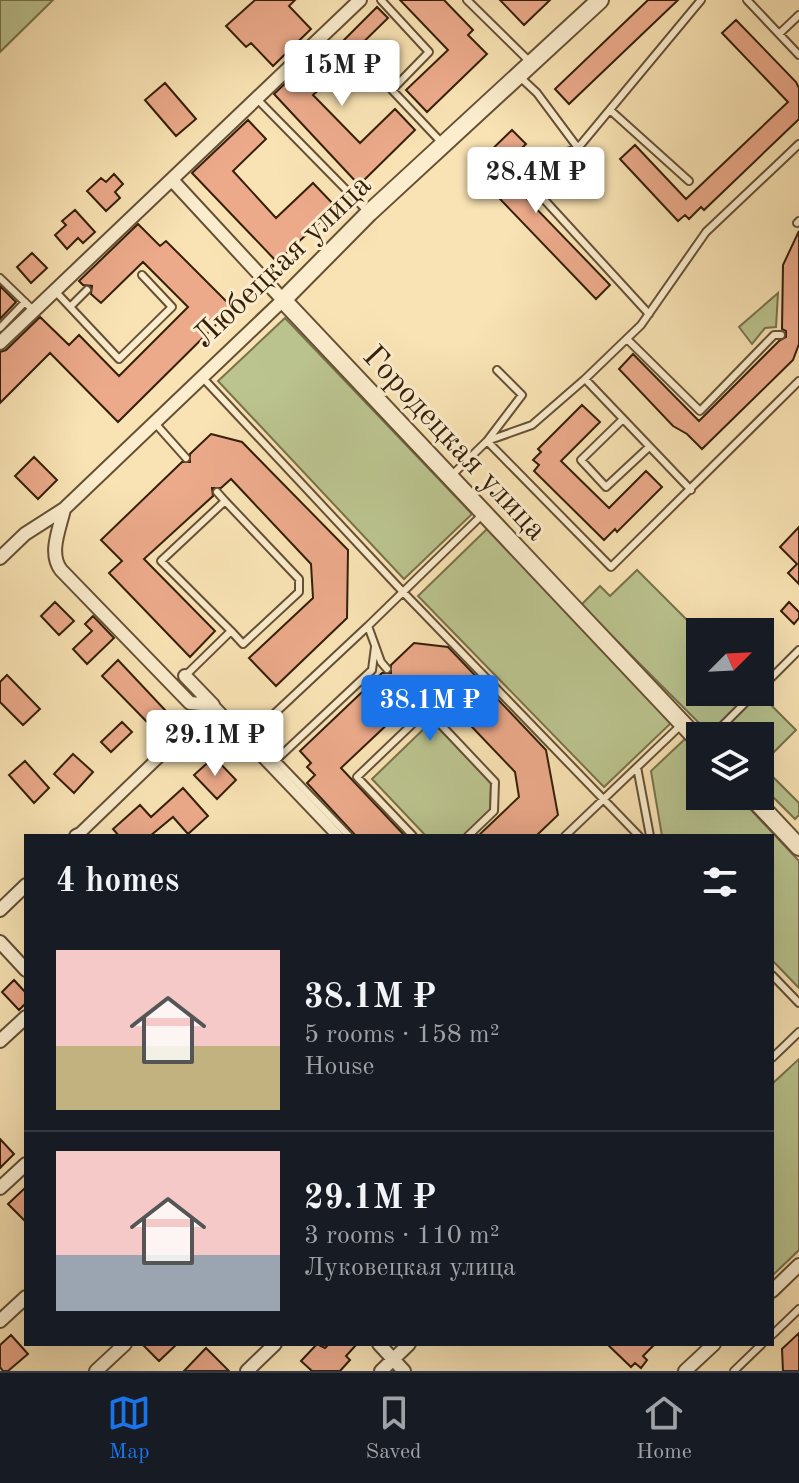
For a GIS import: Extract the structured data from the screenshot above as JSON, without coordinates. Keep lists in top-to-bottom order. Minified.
{"streets":{"street":["Любецкая улица","Городецкая улица"]},"crossings":[["Любецкая улица","Городецкая улица"]],"north":"top right","page":{"price":["15M ₽","28.4M ₽","38.1M ₽","29.1M ₽"],"heading":"4 homes","list":[{"name":"38.1M ₽","note":"5 rooms · 158 m² · House"},{"name":"29.1M ₽","note":"3 rooms · 110 m² · Луковецкая улица"}],"tabs":["Map","Saved","Home"]}}
